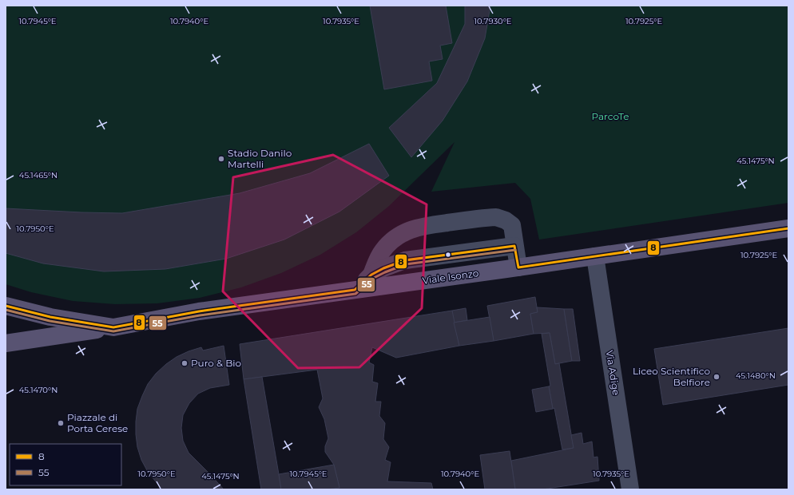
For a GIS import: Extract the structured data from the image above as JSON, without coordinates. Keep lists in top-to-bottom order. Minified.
{"streets":{"main road":["Viale Isonzo"],"street":["Via Adige"]},"crossings":[["Viale Isonzo","Via Adige"]],"parks":["ParcoTe"],"places":["Stadio Danilo Martelli","Puro & Bio","Liceo Scientifico Belfiore","Piazzale di Porta Cerese"],"lines":["transit line 8","transit line 55"],"legend":["8","55"],"coordinates":["10.7925°E","10.7945°E","10.7940°E","10.7935°E","10.7930°E","45.1475°N","45.1465°N","10.7950°E","45.1480°N","45.1470°N"]}
